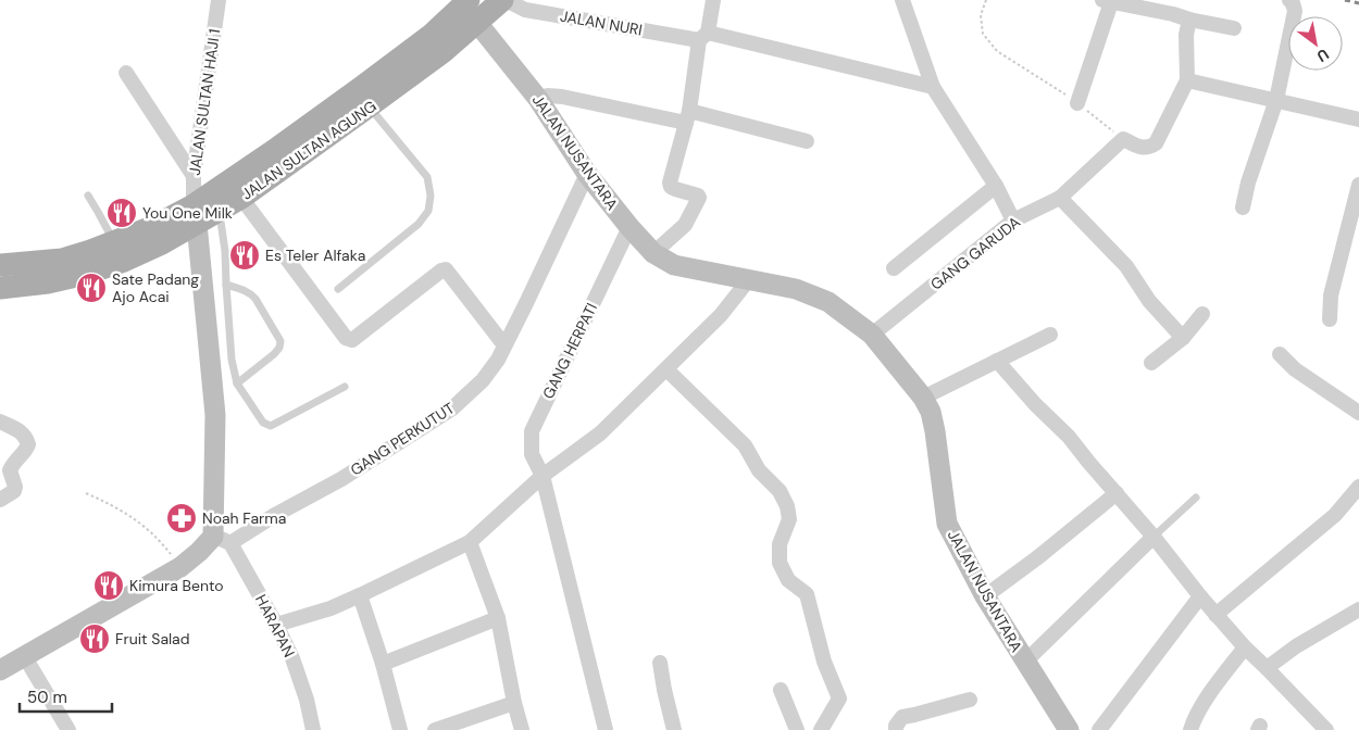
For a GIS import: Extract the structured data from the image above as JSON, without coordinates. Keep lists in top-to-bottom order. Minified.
{"streets":{"main road":["JALAN SULTAN AGUNG"],"street":["JALAN NURI","JALAN SULTAN HAJI 1","JALAN NUSANTARA","GANG GARUDA","GANG HERPATI","GANG PERKUTUT","HARAPAN"]},"crossings":[["JALAN NURI","JALAN SULTAN AGUNG"],["JALAN SULTAN HAJI 1","JALAN SULTAN AGUNG"],["JALAN SULTAN AGUNG","JALAN NUSANTARA"],["JALAN NUSANTARA","GANG GARUDA"],["JALAN NUSANTARA","GANG HERPATI"],["JALAN NUSANTARA","GANG PERKUTUT"],["GANG PERKUTUT","HARAPAN"]],"places":{"restaurant":["You One Milk","Es Teler Alfaka","Sate Padang Ajo Acai","Kimura Bento","Fruit Salad"],"pharmacy":["Noah Farma"]},"scale_bar":"50 m","north":"bottom right"}
